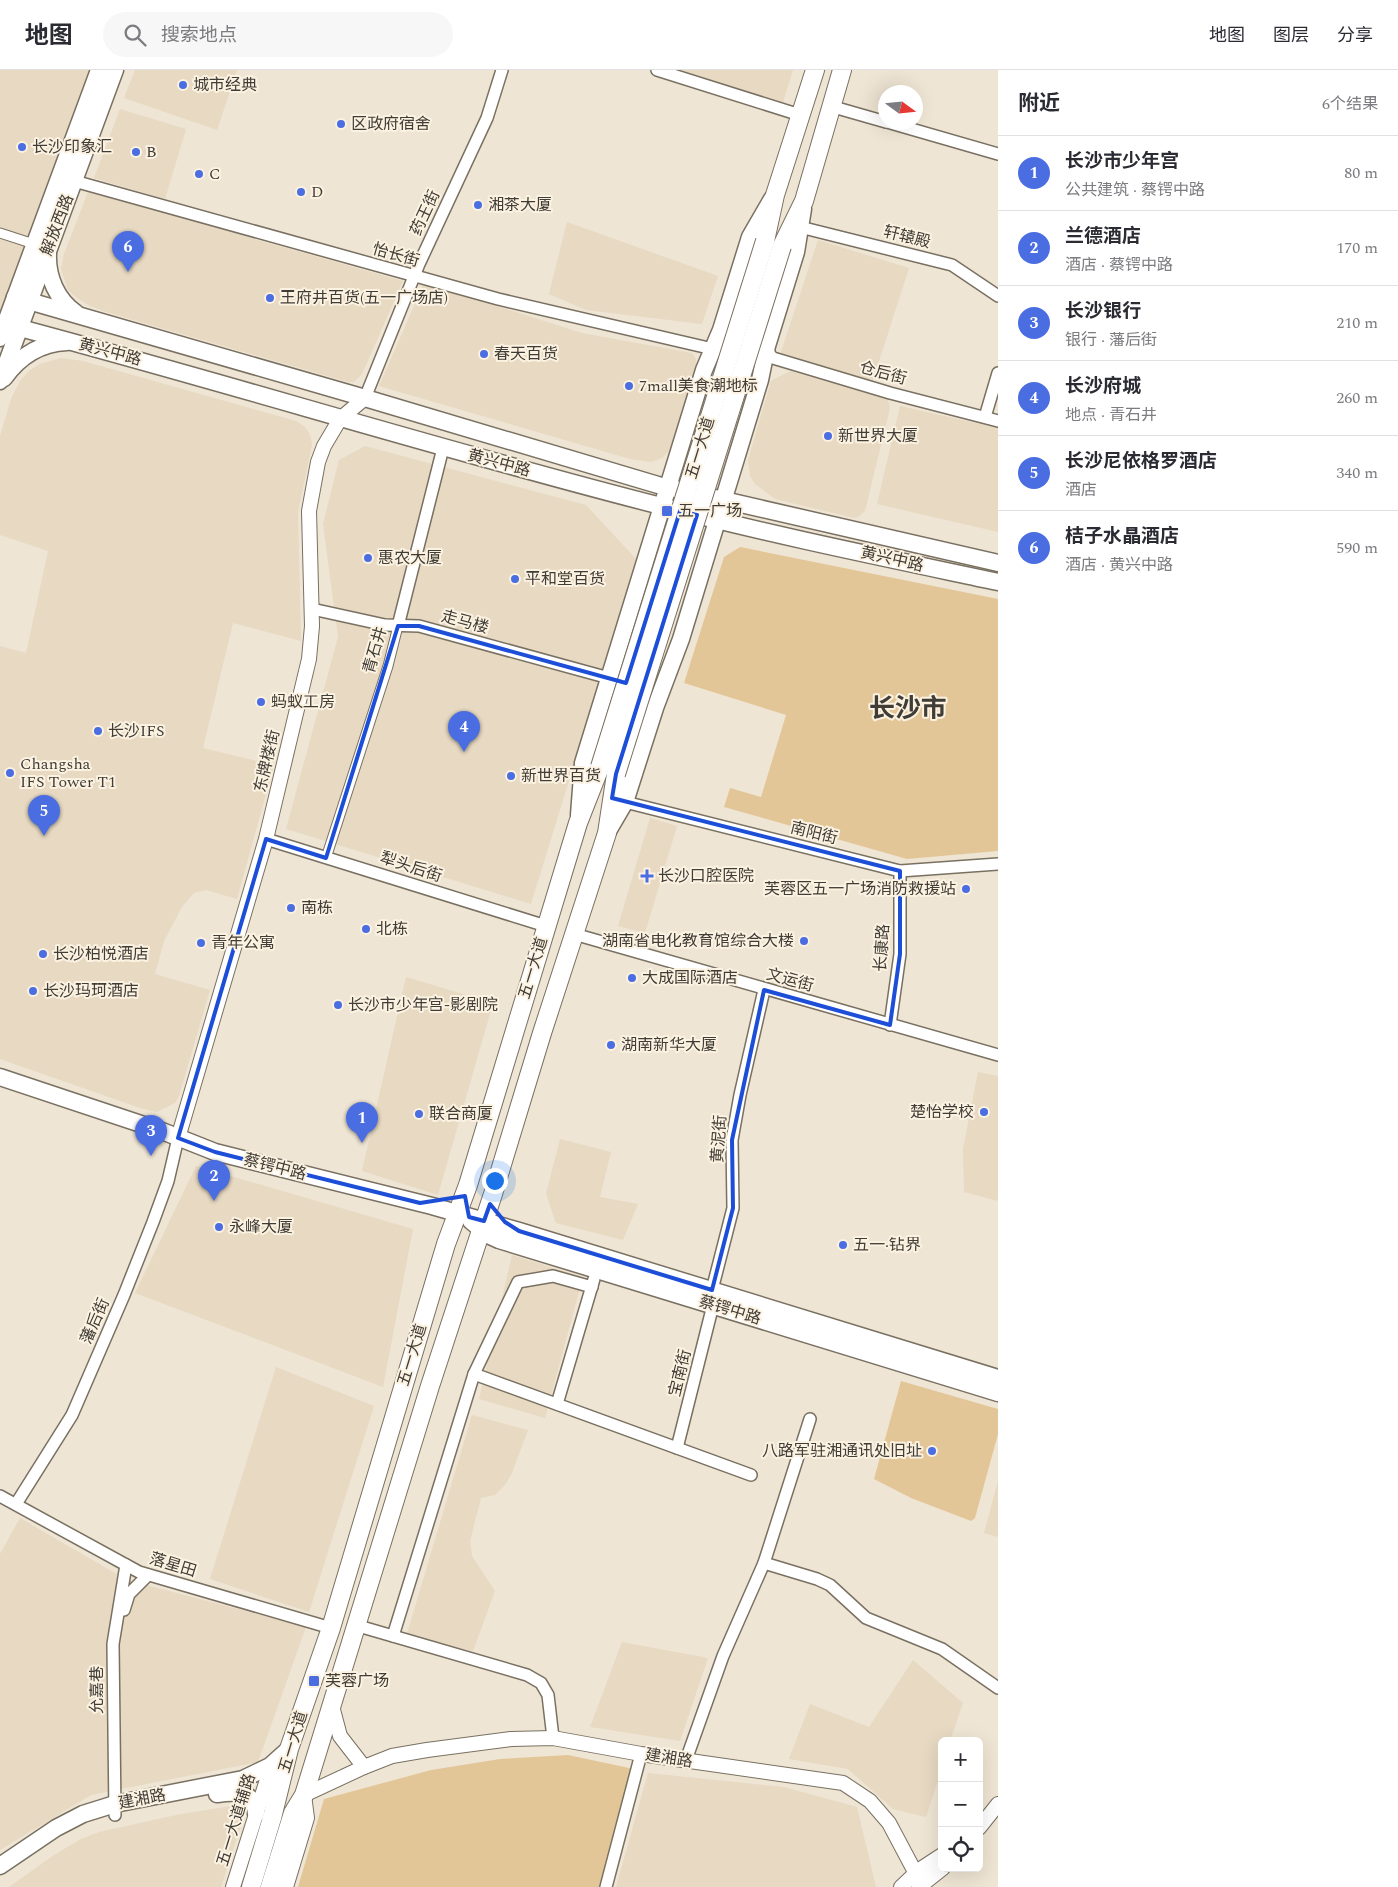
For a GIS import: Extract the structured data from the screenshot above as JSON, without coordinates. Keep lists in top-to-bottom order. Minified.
{"streets":{"main road":["解放西路","黄兴中路","五一大道","蔡锷中路","建湘路"],"street":["药王街","轩辕殿","怡长街","仓后街","走马楼","青石井","东牌楼街","南阳街","犁头后街","长康路","文运街","黄泥街","藩后街","宝南街","落星田","允嘉巷","五一大道辅路"]},"crossings":[["药王街","怡长街"],["药王街","黄兴中路"],["药王街","东牌楼街"],["解放西路","怡长街"],["解放西路","黄兴中路"],["轩辕殿","五一大道"],["怡长街","五一大道"],["黄兴中路","五一大道"],["黄兴中路","青石井"],["黄兴中路","东牌楼街"],["仓后街","五一大道"],["五一大道","走马楼"],["五一大道","南阳街"],["五一大道","犁头后街"],["五一大道","文运街"],["五一大道","蔡锷中路"],["五一大道","落星田"],["五一大道","建湘路"],["五一大道","五一大道辅路"],["走马楼","青石井"],["走马楼","东牌楼街"],["青石井","犁头后街"],["东牌楼街","犁头后街"],["东牌楼街","蔡锷中路"],["东牌楼街","藩后街"],["南阳街","长康路"],["长康路","文运街"],["文运街","黄泥街"],["黄泥街","蔡锷中路"],["黄泥街","宝南街"],["蔡锷中路","藩后街"],["蔡锷中路","宝南街"],["藩后街","落星田"],["落星田","允嘉巷"],["允嘉巷","建湘路"],["建湘路","五一大道辅路"]],"districts":["长沙市"],"places":{"other":["城市经典","区政府宿舍","长沙印象汇","B","C","D","湘茶大厦","王府井百货(五一广场店)","春天百货","7mall美食潮地标","新世界大厦","惠农大厦","平和堂百货","蚂蚁工房","长沙IFS","Changsha IFS Tower T1","新世界百货","芙蓉区五一广场消防救援站","南栋","北栋","湖南省电化教育馆综合大楼","青年公寓","长沙柏悦酒店","大成国际酒店","长沙玛珂酒店","长沙市少年宫-影剧院","湖南新华大厦","楚怡学校","联合商厦","永峰大厦","五一·钻界","八路军驻湘通讯处旧址"],"transit":["五一广场","芙蓉广场"],"health":["长沙口腔医院"]},"north":"right","page":{"header":"地图","search":"搜索地点","nav":["地图","图层","分享"],"heading":["附近","6个结果"],"list":[{"mark":"1","name":"长沙市少年宫","note":"公共建筑 · 蔡锷中路","value":"80 m"},{"mark":"2","name":"兰德酒店","note":"酒店 · 蔡锷中路","value":"170 m"},{"mark":"3","name":"长沙银行","note":"银行 · 藩后街","value":"210 m"},{"mark":"4","name":"长沙府城","note":"地点 · 青石井","value":"260 m"},{"mark":"5","name":"长沙尼依格罗酒店","note":"酒店","value":"340 m"},{"mark":"6","name":"桔子水晶酒店","note":"酒店 · 黄兴中路","value":"590 m"}],"pins":["6","4","5","1","3","2"],"map_buttons":["+","−"]}}
